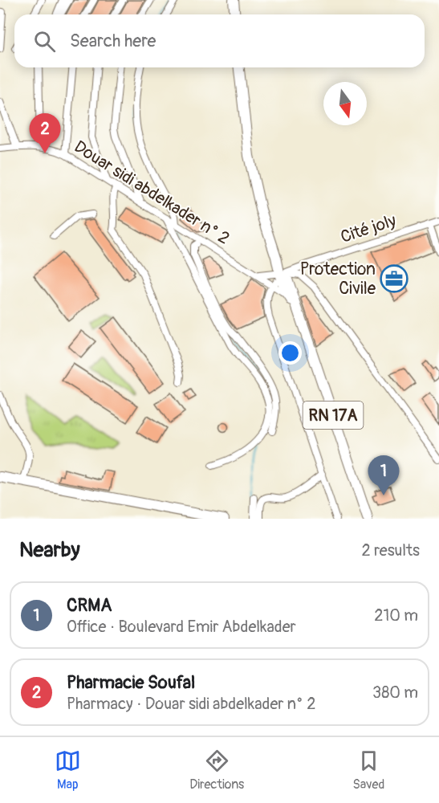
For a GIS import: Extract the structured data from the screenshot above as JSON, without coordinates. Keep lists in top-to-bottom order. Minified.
{"streets":{"main road":["RN 17A"],"street":["Douar sidi abdelkader n° 2","Cité joly"]},"crossings":[["Douar sidi abdelkader n° 2","Cité joly"],["Douar sidi abdelkader n° 2","RN 17A"],["Cité joly","RN 17A"]],"places":{"office":["Protection Civile"]},"north":"bottom","page":{"search":"Search here","pins":["2","1"],"heading":["Nearby","2 results"],"list":[{"mark":"1","name":"CRMA","note":"Office · Boulevard Emir Abdelkader","value":"210 m"},{"mark":"2","name":"Pharmacie Soufal","note":"Pharmacy · Douar sidi abdelkader n° 2","value":"380 m"}],"nav":["Map","Directions","Saved"]}}
